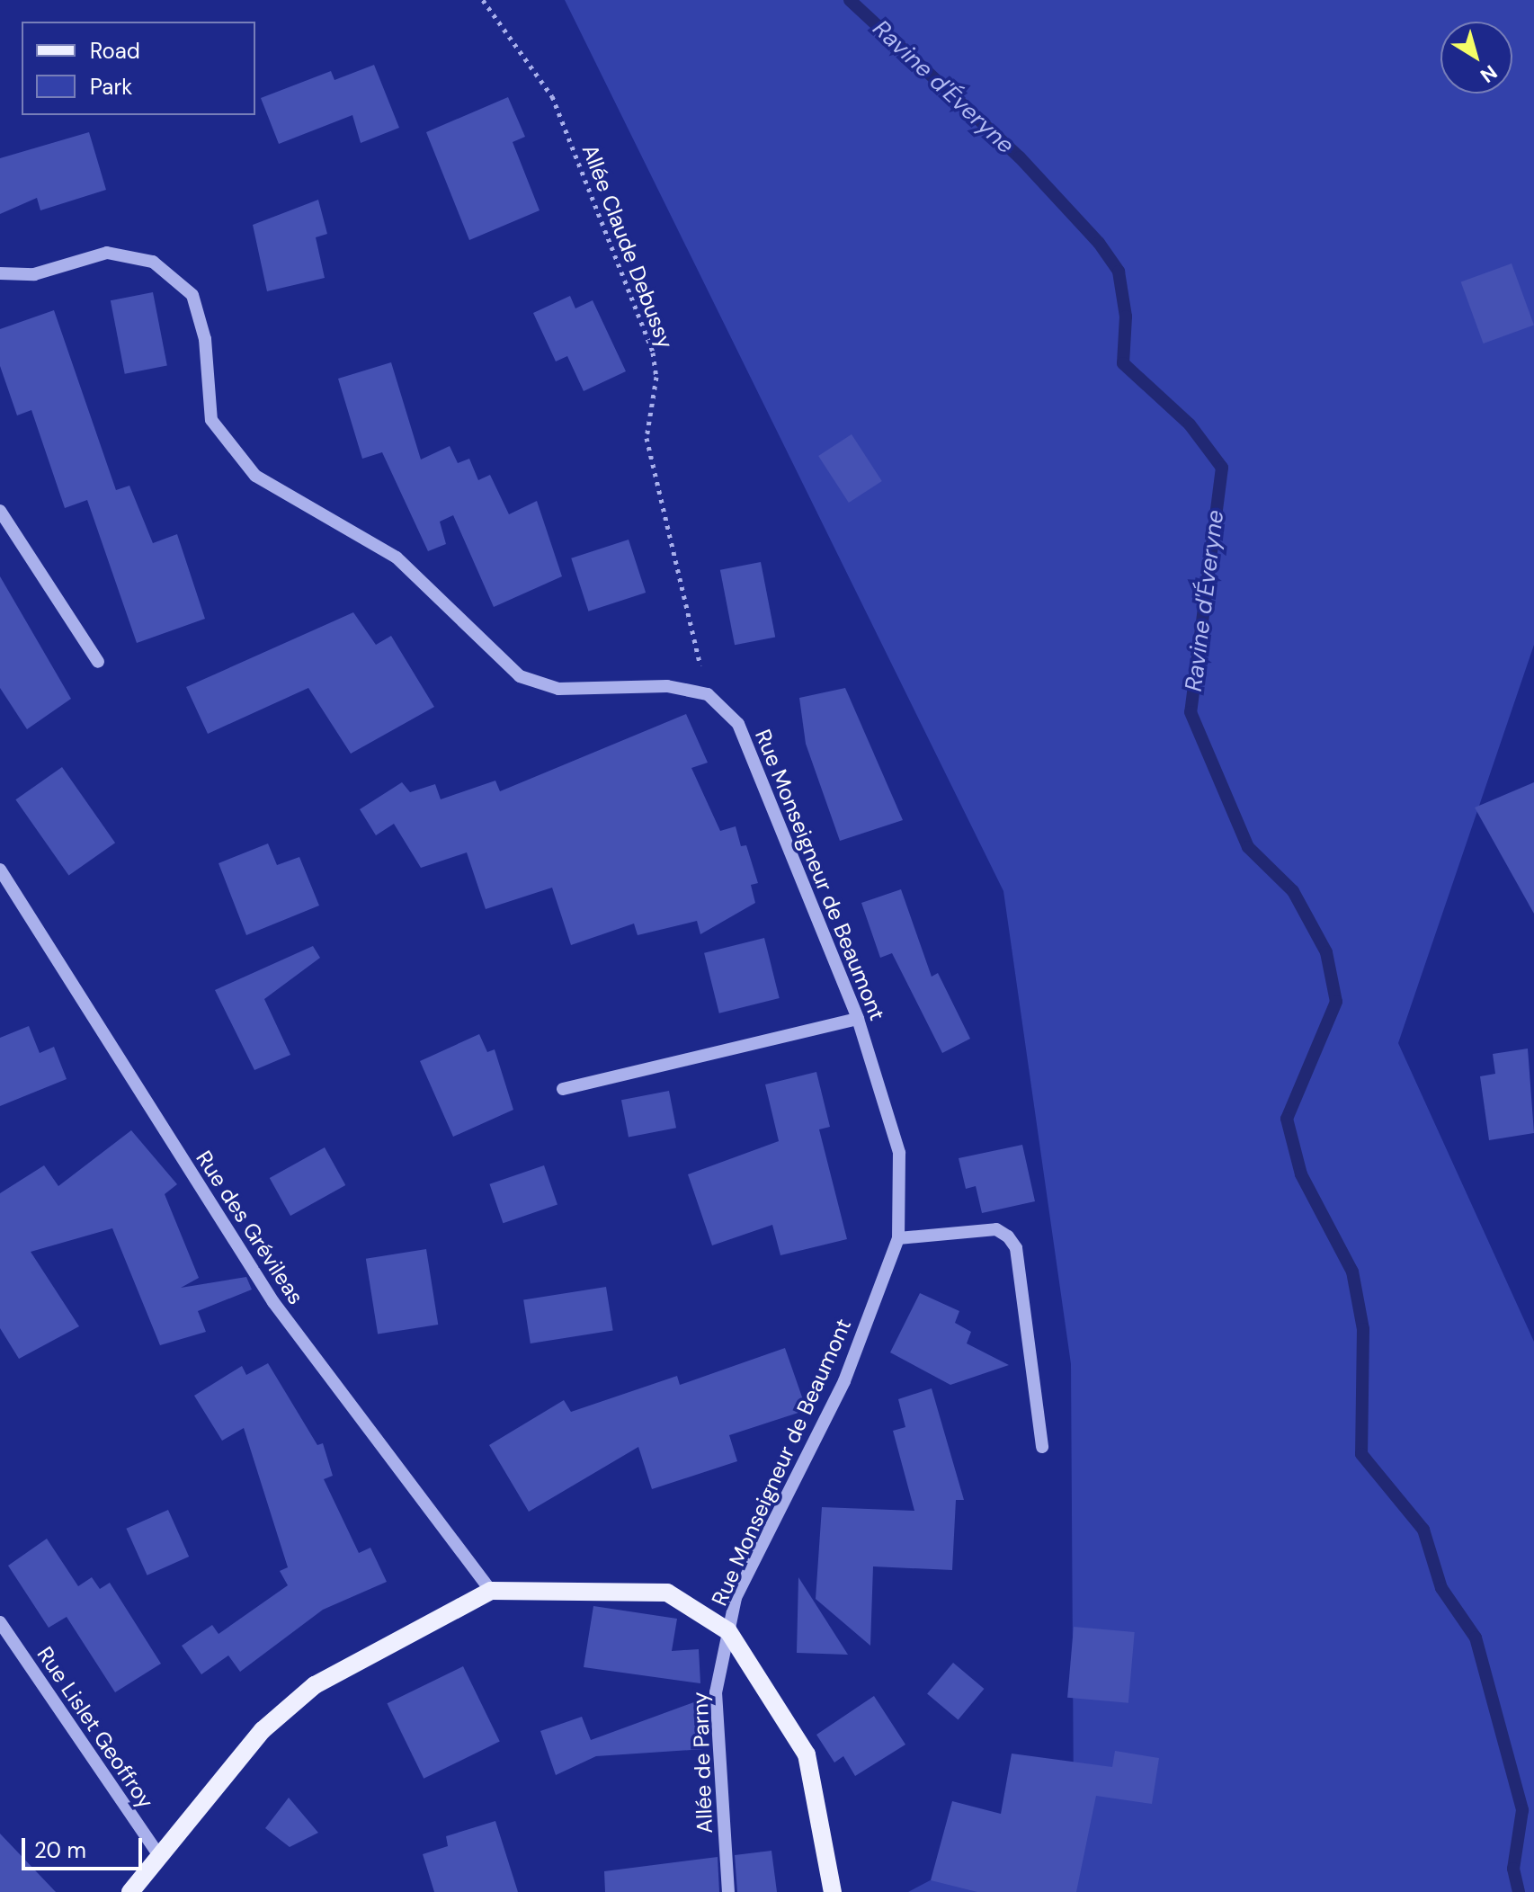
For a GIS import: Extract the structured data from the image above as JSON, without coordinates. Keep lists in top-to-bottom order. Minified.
{"streets":{"street":["Rue Monseigneur de Beaumont","Rue des Grévileas","Rue Lislet Geoffroy","Allée de Parny"],"path":["Allée Claude Debussy"]},"crossings":[["Allée Claude Debussy","Rue Monseigneur de Beaumont"],["Rue Monseigneur de Beaumont","Allée de Parny"]],"water":["Ravine d'Éveryne"],"legend":["Road","Park"],"scale_bar":"20 m","north":"bottom right"}
